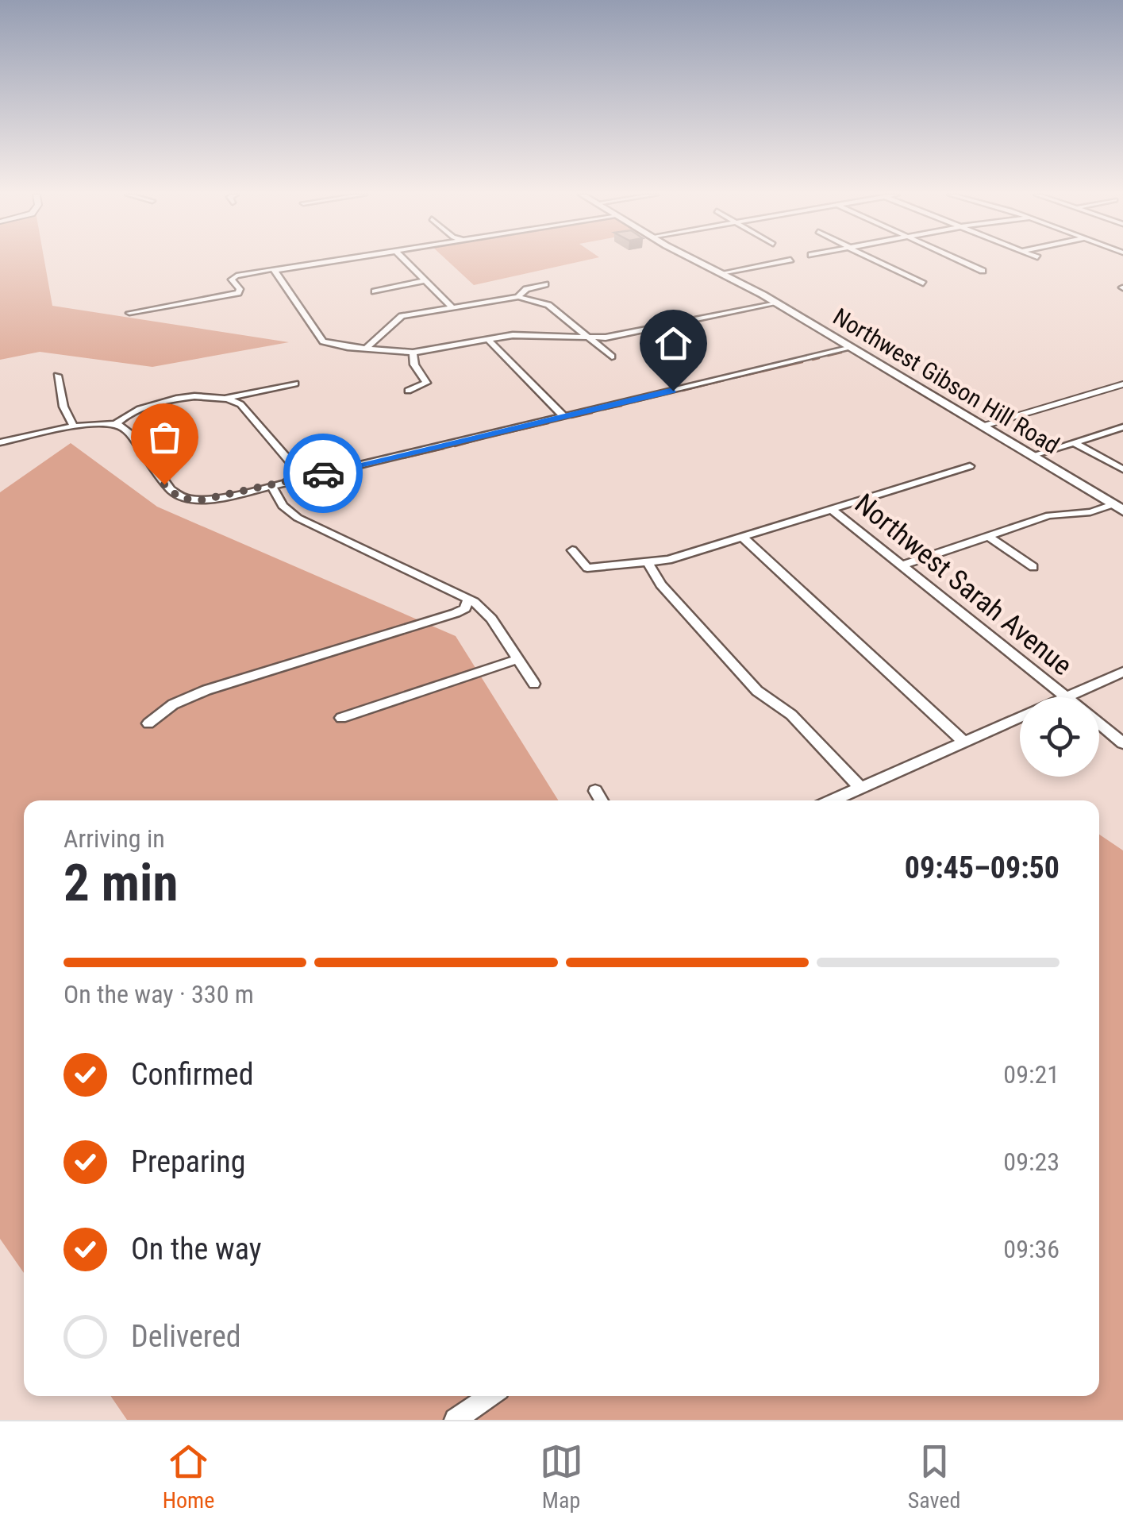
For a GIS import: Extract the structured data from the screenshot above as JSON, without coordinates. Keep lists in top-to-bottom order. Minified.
{"streets":{"main road":["Northwest Gibson Hill Road"],"street":["Northwest Sarah Avenue"]},"page":{"heading":["2 min","Arriving in","09:45–09:50"],"bar":"On the way · 330 m","list":[["Confirmed","09:21"],["Preparing","09:23"],["On the way","09:36"],"Delivered"],"tabs":["Home","Map","Saved"]}}
